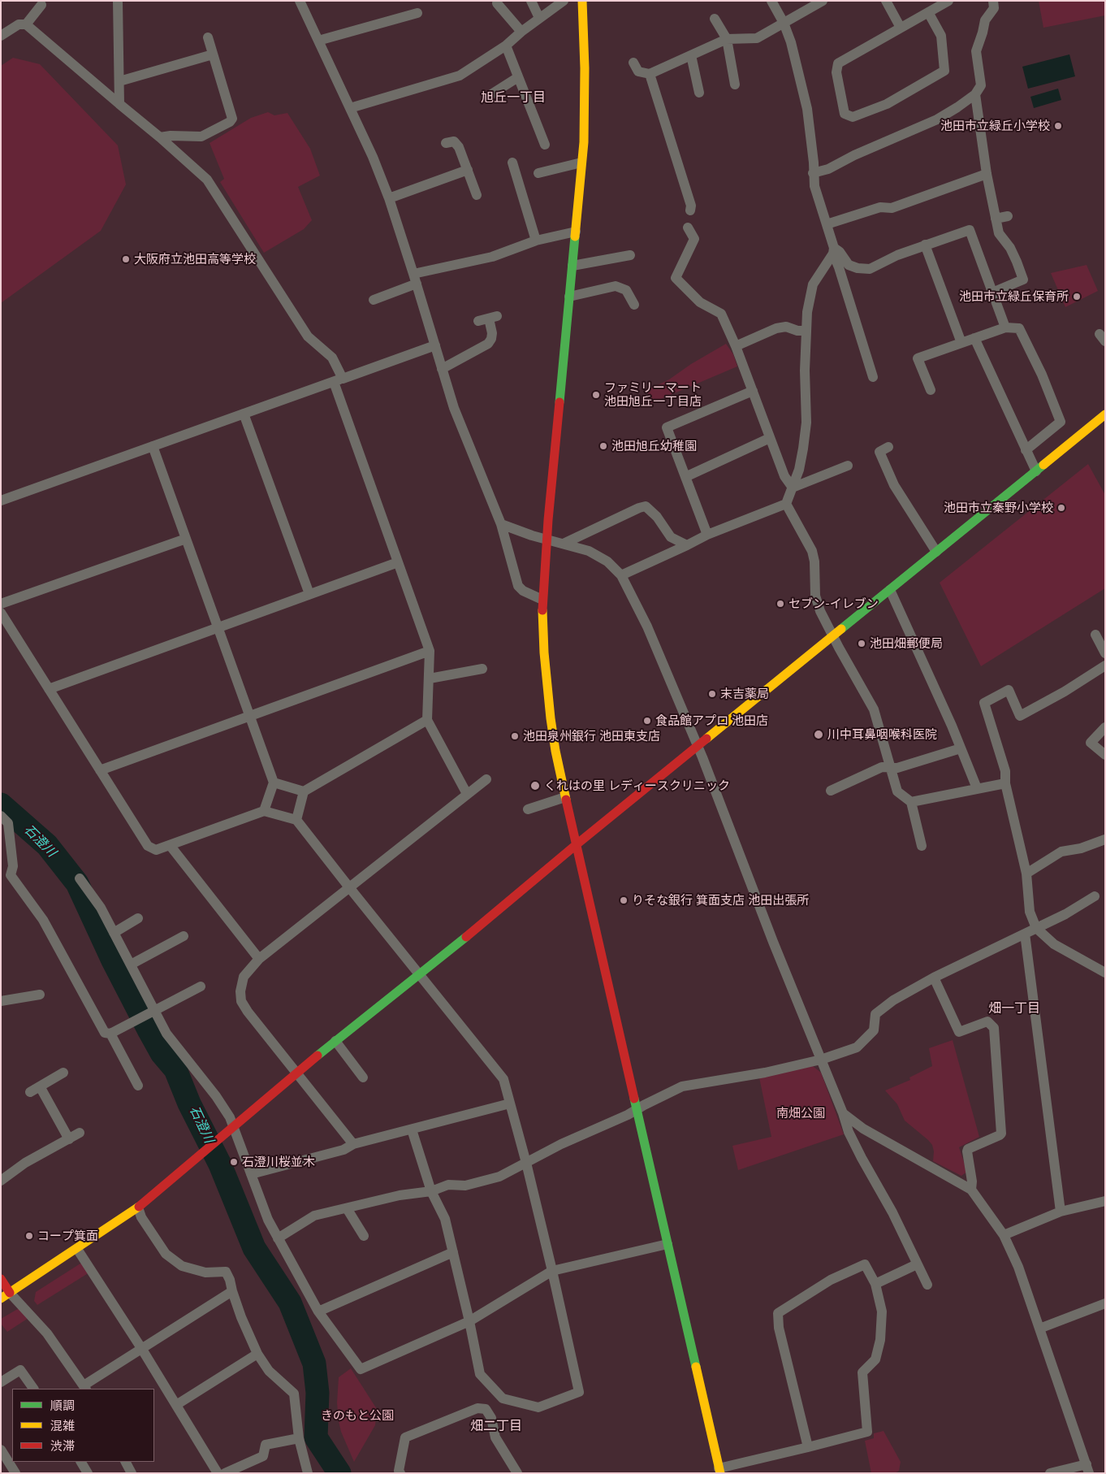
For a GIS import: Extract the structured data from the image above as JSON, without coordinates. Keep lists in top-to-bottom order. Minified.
{"districts":["旭丘一丁目","畑一丁目","畑二丁目"],"water":["石澄川"],"parks":["南畑公園","きのもと公園"],"places":["池田市立緑丘小学校","大阪府立池田高等学校","池田市立緑丘保育所","ファミリーマート 池田旭丘一丁目店","池田旭丘幼稚園","池田市立秦野小学校","セブン-イレブン","池田畑郵便局","末吉薬局","食品館アプロ 池田店","川中耳鼻咽喉科医院","池田泉州銀行 池田東支店","くれはの里 レディースクリニック","りそな銀行 箕面支店 池田出張所","石澄川桜並木","コープ箕面"],"legend":["順調","混雑","渋滞"]}
